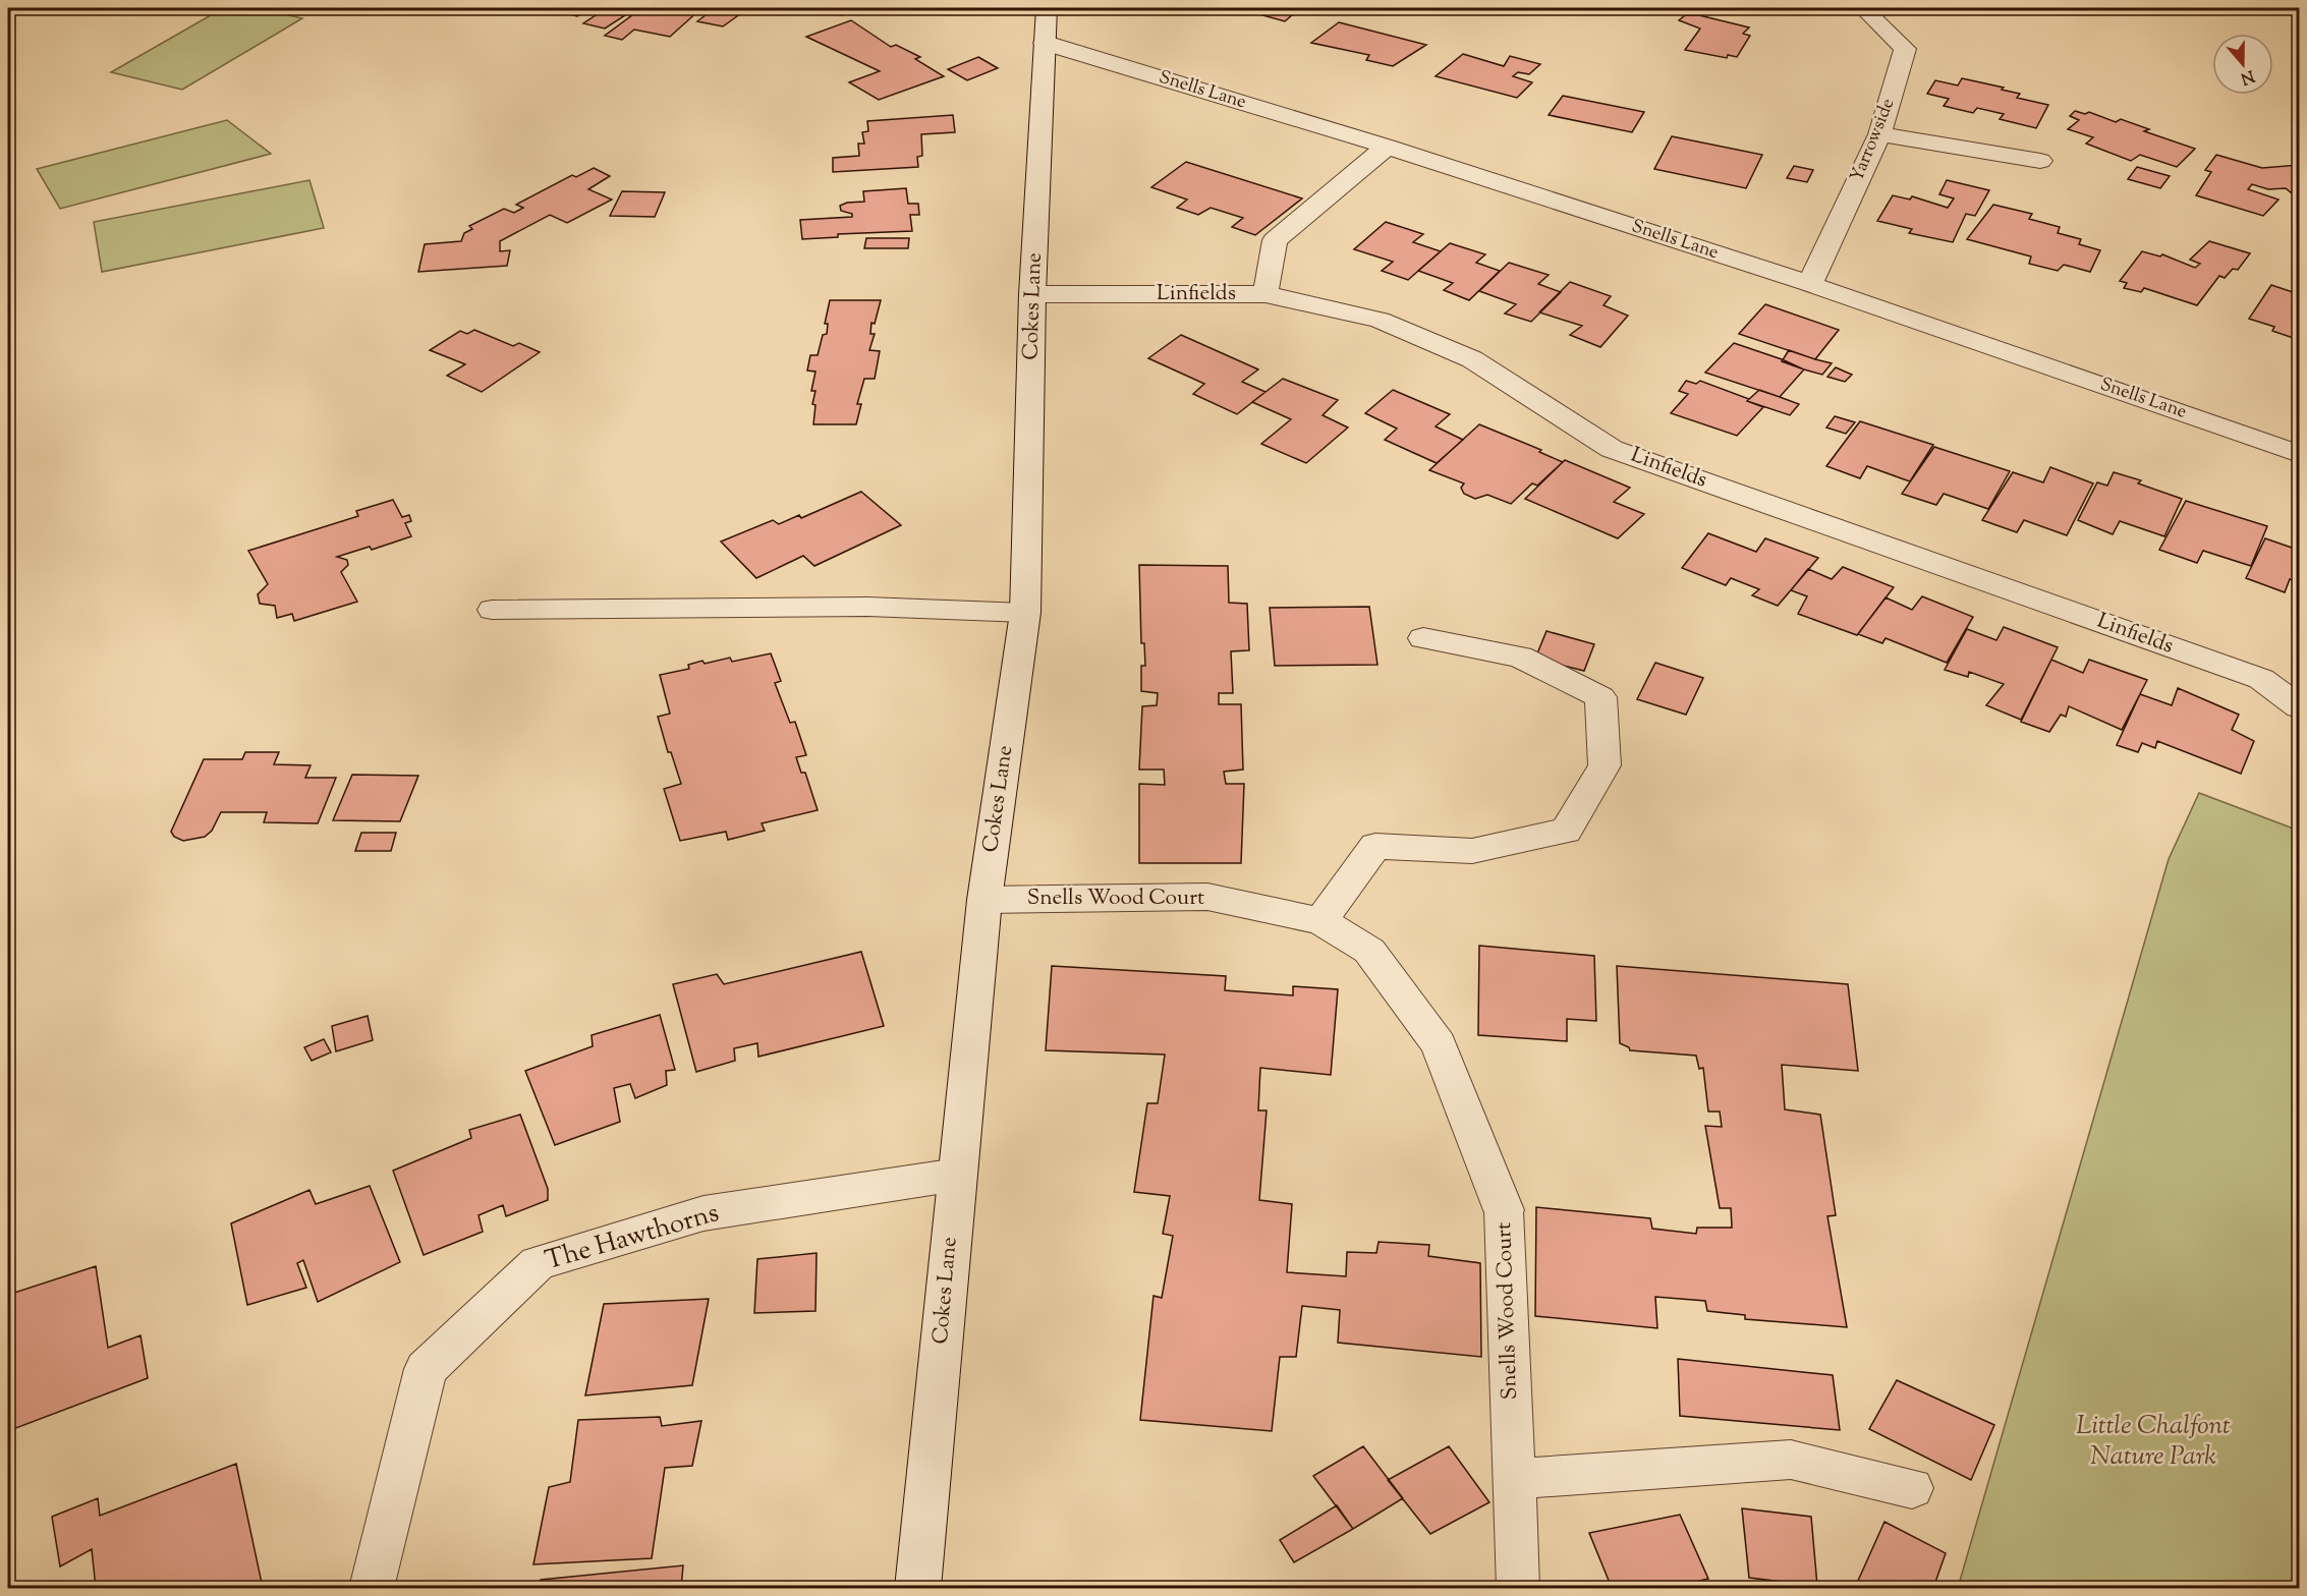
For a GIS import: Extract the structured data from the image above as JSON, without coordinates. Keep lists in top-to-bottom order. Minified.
{"streets":{"street":["Snells Lane","Yarrowside","Linfields","Cokes Lane","Snells Wood Court","The Hawthorns"]},"crossings":[["Snells Lane","Yarrowside"],["Snells Lane","Cokes Lane"],["Linfields","Cokes Lane"],["Cokes Lane","Snells Wood Court"],["Cokes Lane","The Hawthorns"]],"parks":["Little Chalfont Nature Park"],"north":"bottom"}
